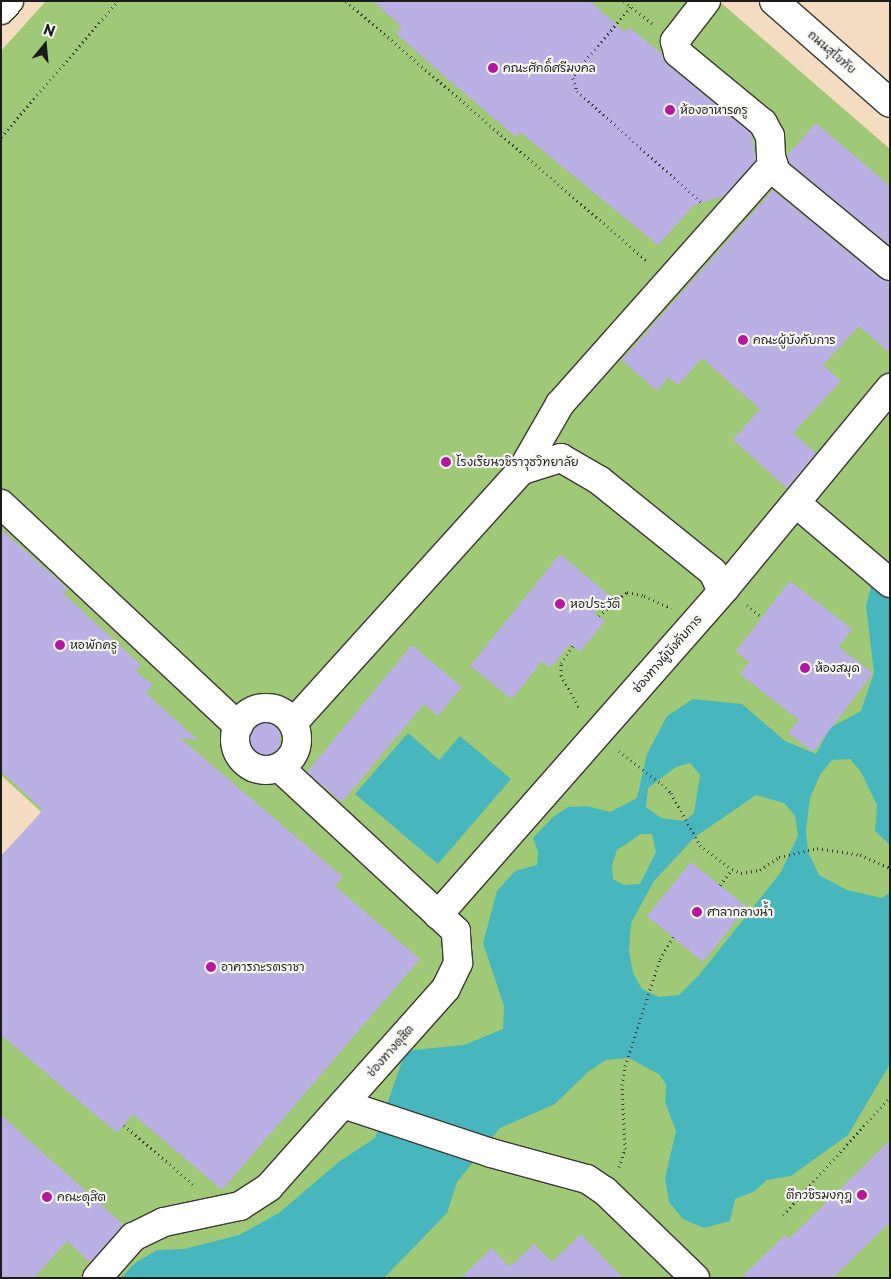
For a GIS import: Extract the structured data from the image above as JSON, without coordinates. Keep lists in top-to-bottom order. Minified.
{"streets":{"street":["ถนนสุโขทัย","ช่องทางผู้บังคับการ","ช่องทางดุสิต"]},"crossings":[["ช่องทางผู้บังคับการ","ช่องทางดุสิต"]],"places":["คณะศักดิ์ศรีมงคล","ห้องอาหารครู","คณะผู้บังคับการ","โรงเรียนวชิราวุธวิทยาลัย","หอประวัติ","หอพักครู","ห้องสมุด","ศาลากลางน้ำ","อาคารภะรตราชา","ตึกวชิรมงกุฎ","คณะดุสิต"],"north":"top"}
